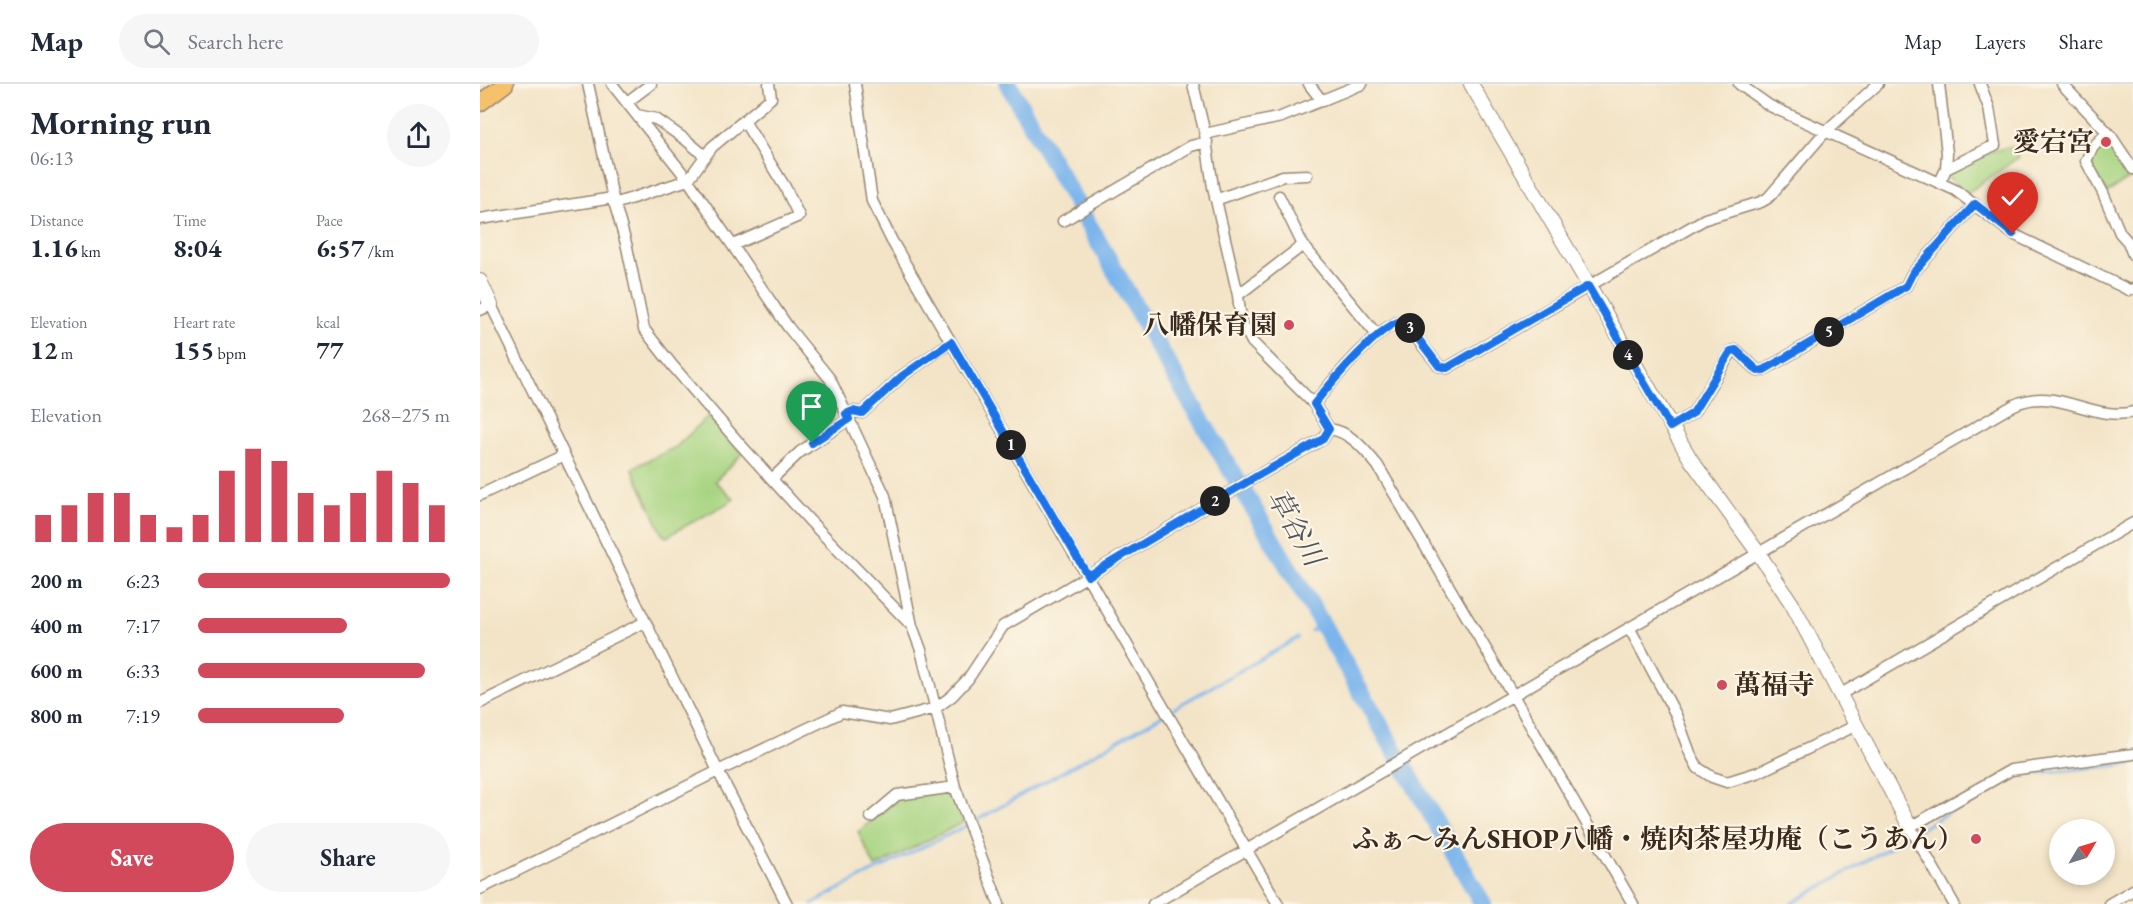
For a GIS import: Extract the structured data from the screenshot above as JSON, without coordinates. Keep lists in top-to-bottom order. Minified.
{"water":["草谷川"],"places":["愛宕宮","八幡保育園","萬福寺","ふぁ～みんSHOP八幡・焼肉茶屋功庵（こうあん）"],"north":"top right","page":{"header":"Map","search":"Search here","nav":["Map","Layers","Share"],"heading":["Morning run","06:13"],"stats":[["Distance","1.16 km"],["Time","8:04"],["Pace","6:57 /km"],["Elevation","12 m"],["Heart rate","155 bpm"],["kcal","77"]],"pins":["3","5","4","1","2"],"chart":["Elevation","268–275 m"],"list":[{"name":"200 m","note":"6:23"},{"name":"400 m","note":"7:17"},{"name":"600 m","note":"6:33"},{"name":"800 m","note":"7:19"}],"buttons":["Save","Share"]}}
